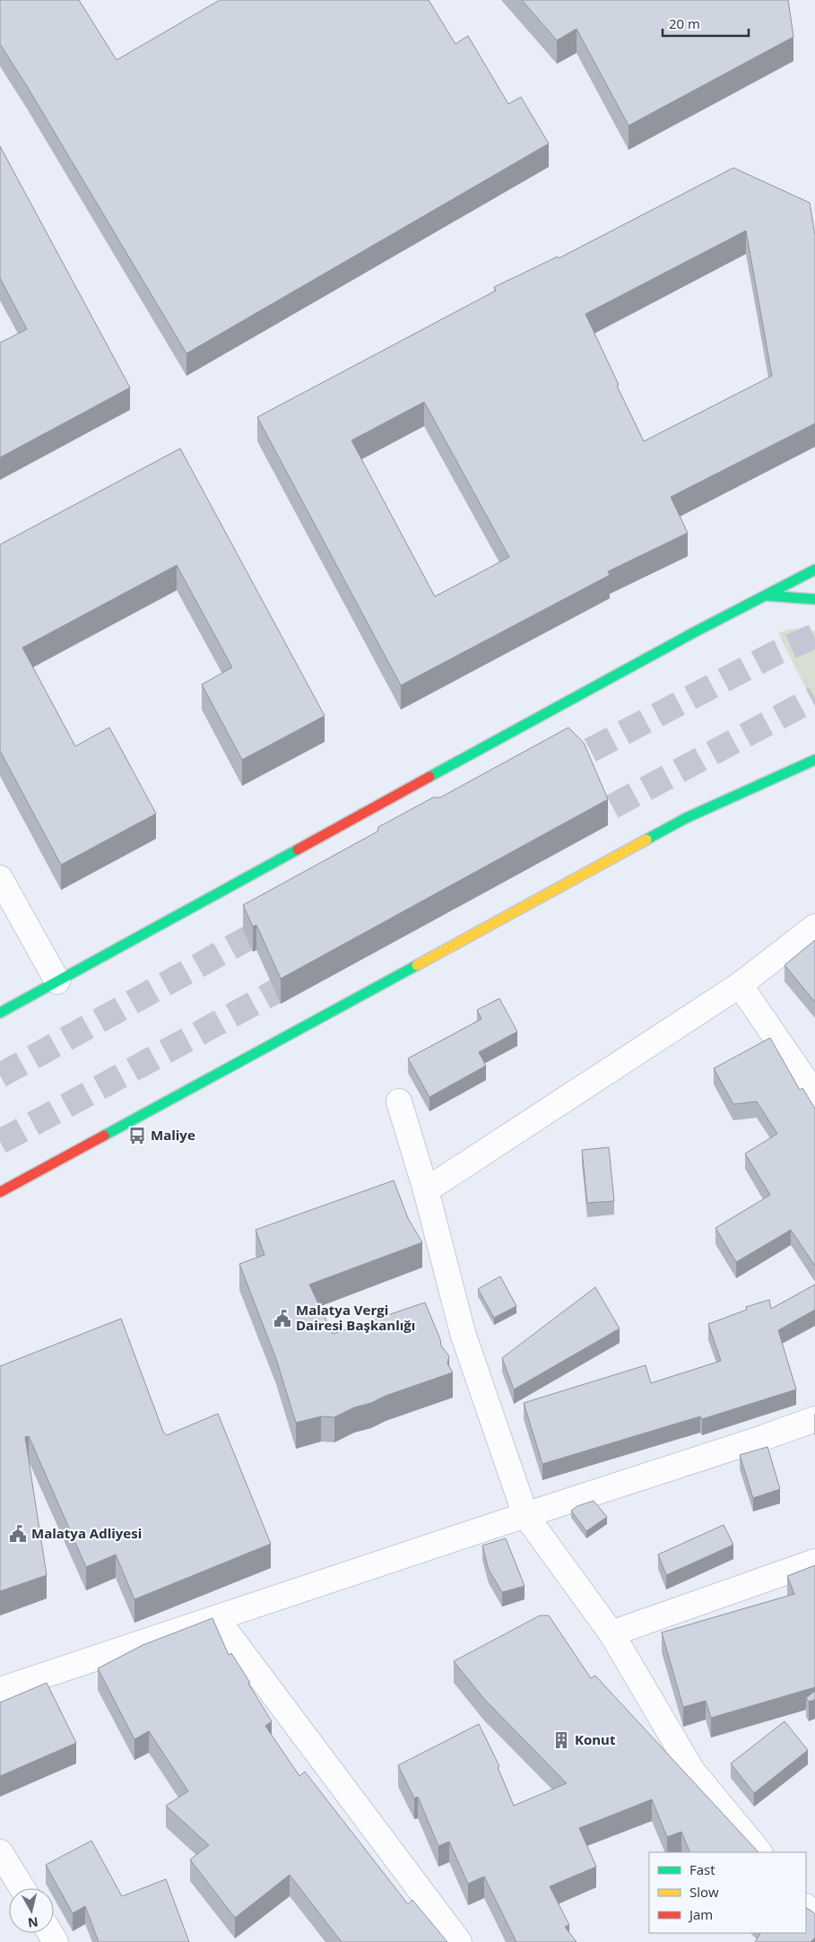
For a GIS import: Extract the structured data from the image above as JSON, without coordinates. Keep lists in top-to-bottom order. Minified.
{"places":{"bus stop":["Maliye"],"public building":["Malatya Vergi Dairesi Başkanlığı","Malatya Adliyesi"],"building":["Konut"]},"legend":["Fast","Slow","Jam"],"scale_bar":"20 m","north":"bottom"}
